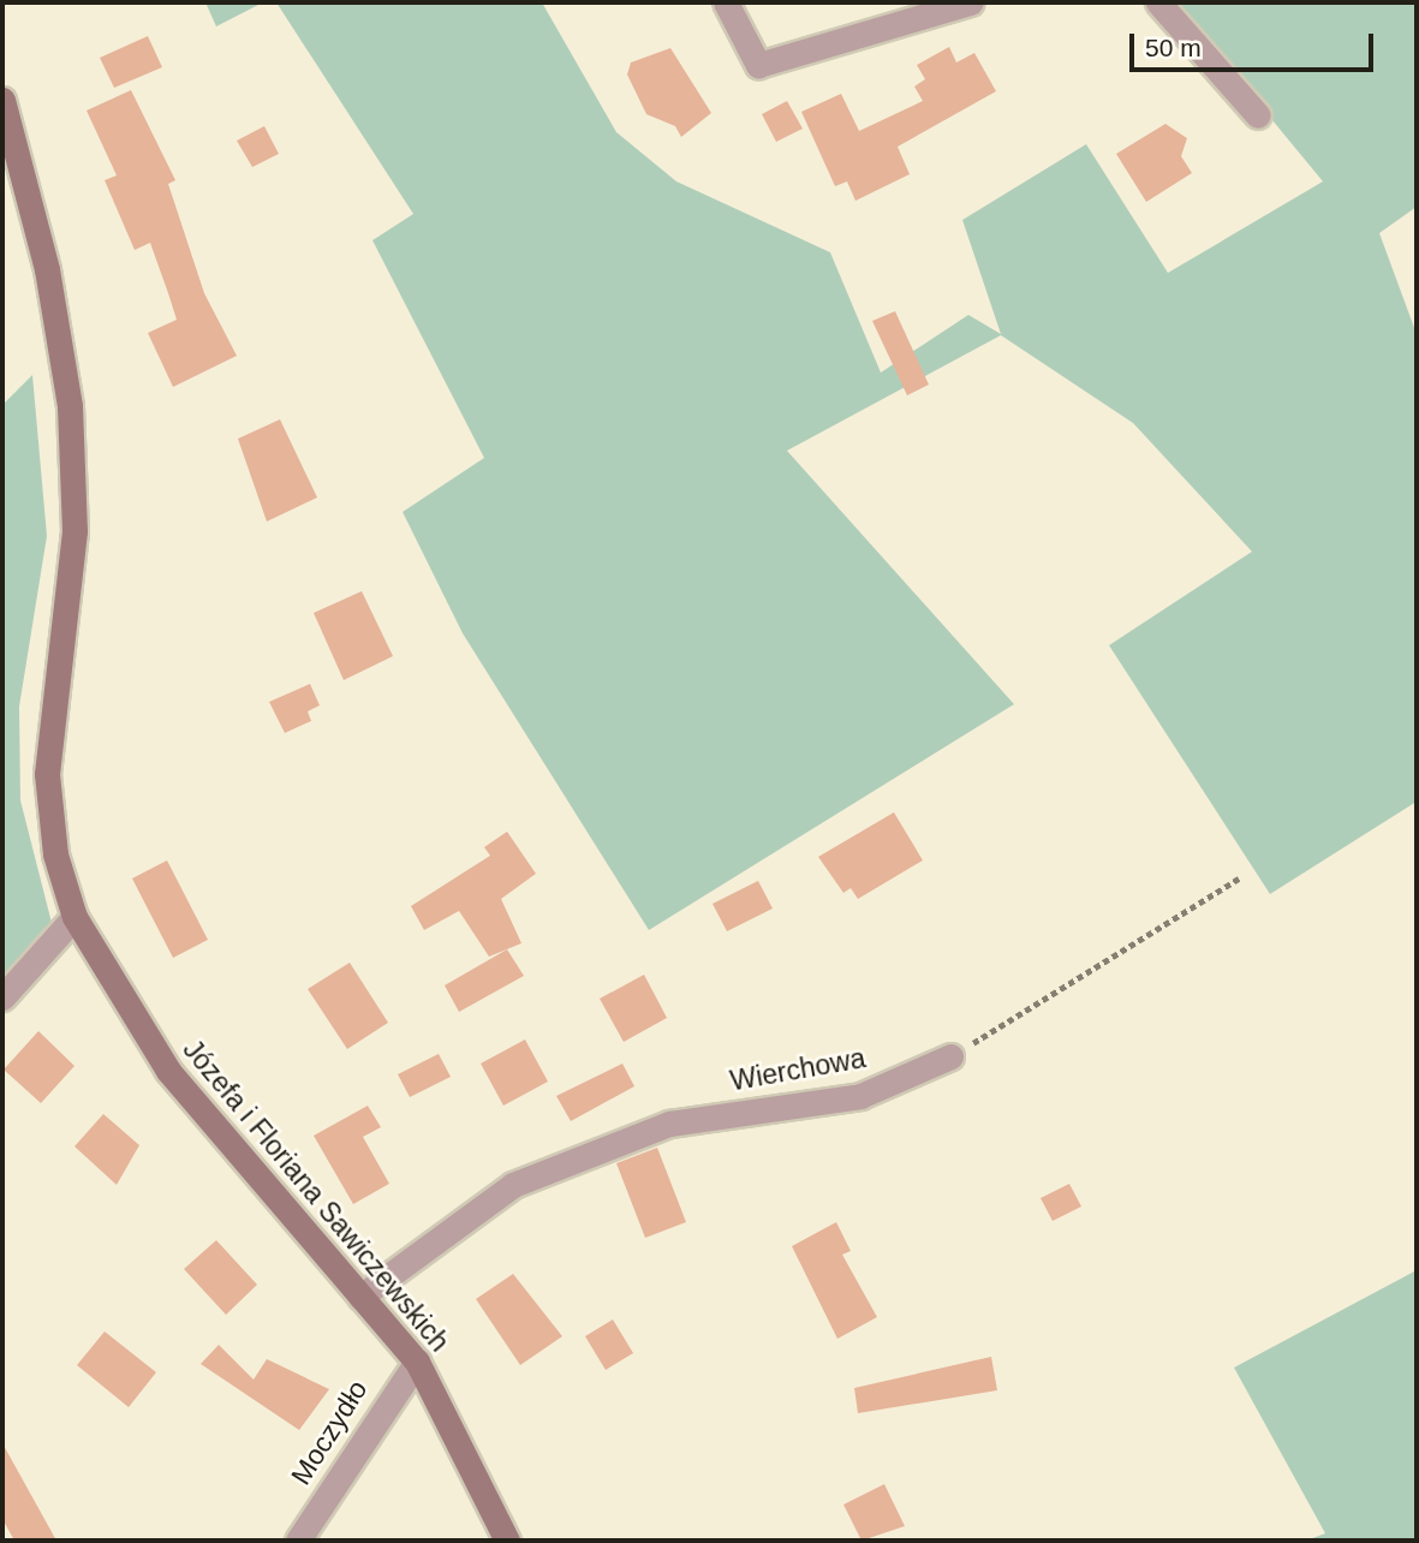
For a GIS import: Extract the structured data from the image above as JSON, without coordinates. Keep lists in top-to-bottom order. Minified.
{"streets":{"street":["Wierchowa","Józefa i Floriana Sawiczewskich","Moczydło"]},"crossings":[["Wierchowa","Józefa i Floriana Sawiczewskich"],["Józefa i Floriana Sawiczewskich","Moczydło"]],"scale_bar":"50 m"}
